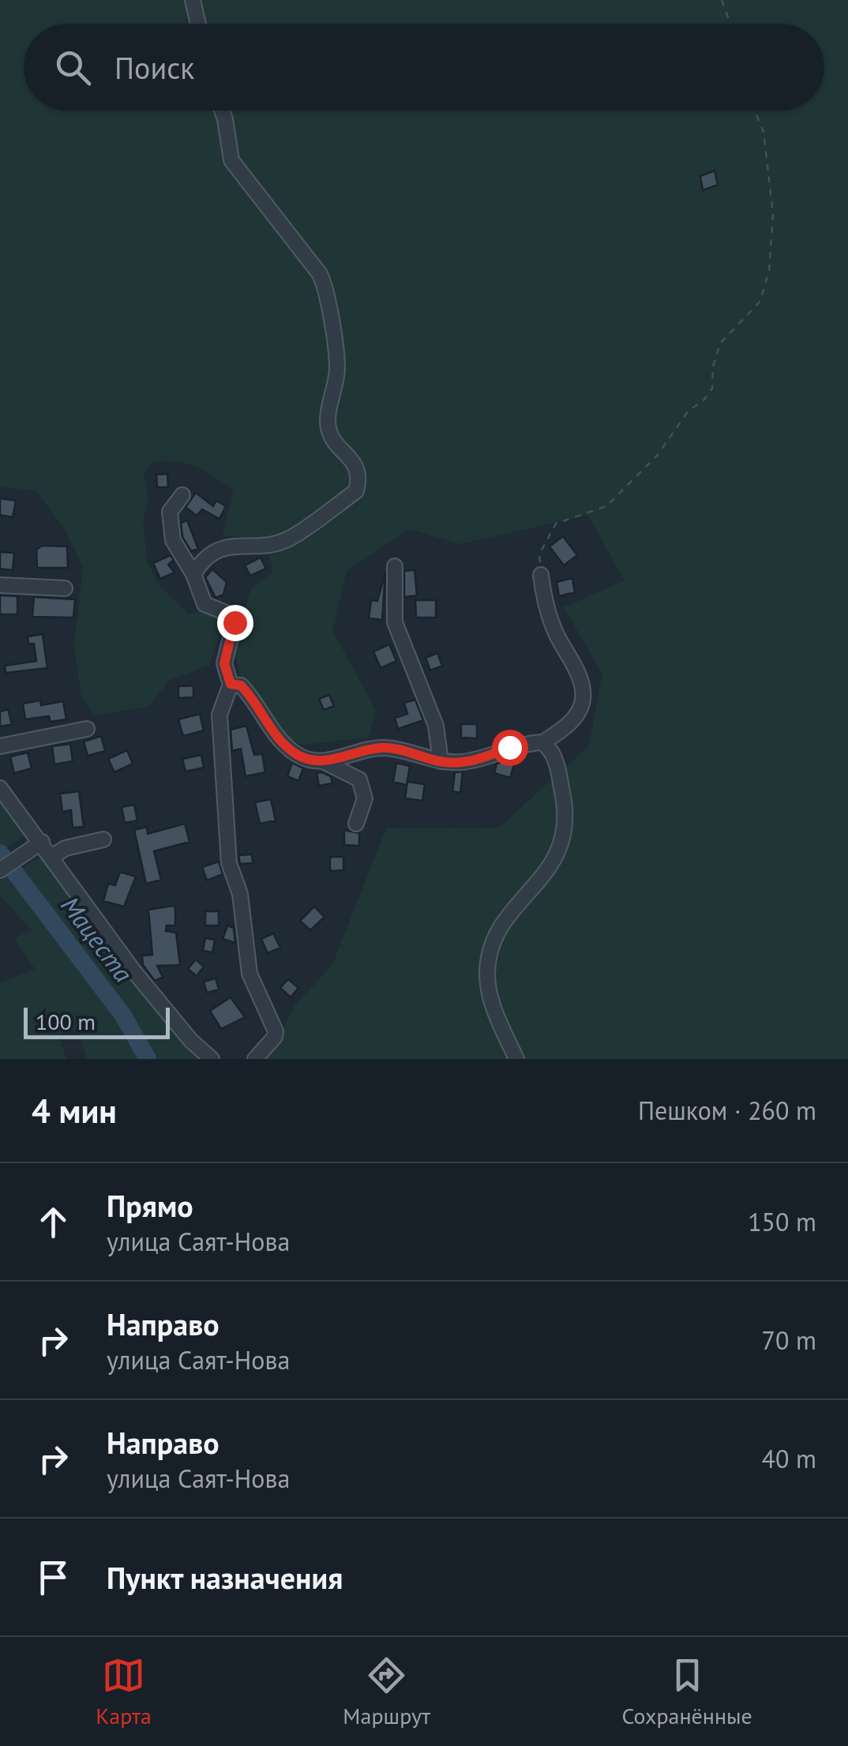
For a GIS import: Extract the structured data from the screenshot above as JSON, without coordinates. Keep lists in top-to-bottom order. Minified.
{"water":["Мацеста"],"scale_bar":"100 m","page":{"search":"Поиск","scale":"100 m","heading":["4 мин","Пешком · 260 m"],"list":[["Прямо","улица Саят-Нова","150 m"],["Направо","улица Саят-Нова","70 m"],["Направо","улица Саят-Нова","40 m"],"Пункт назначения"],"nav":["Карта","Маршрут","Сохранённые"]}}
